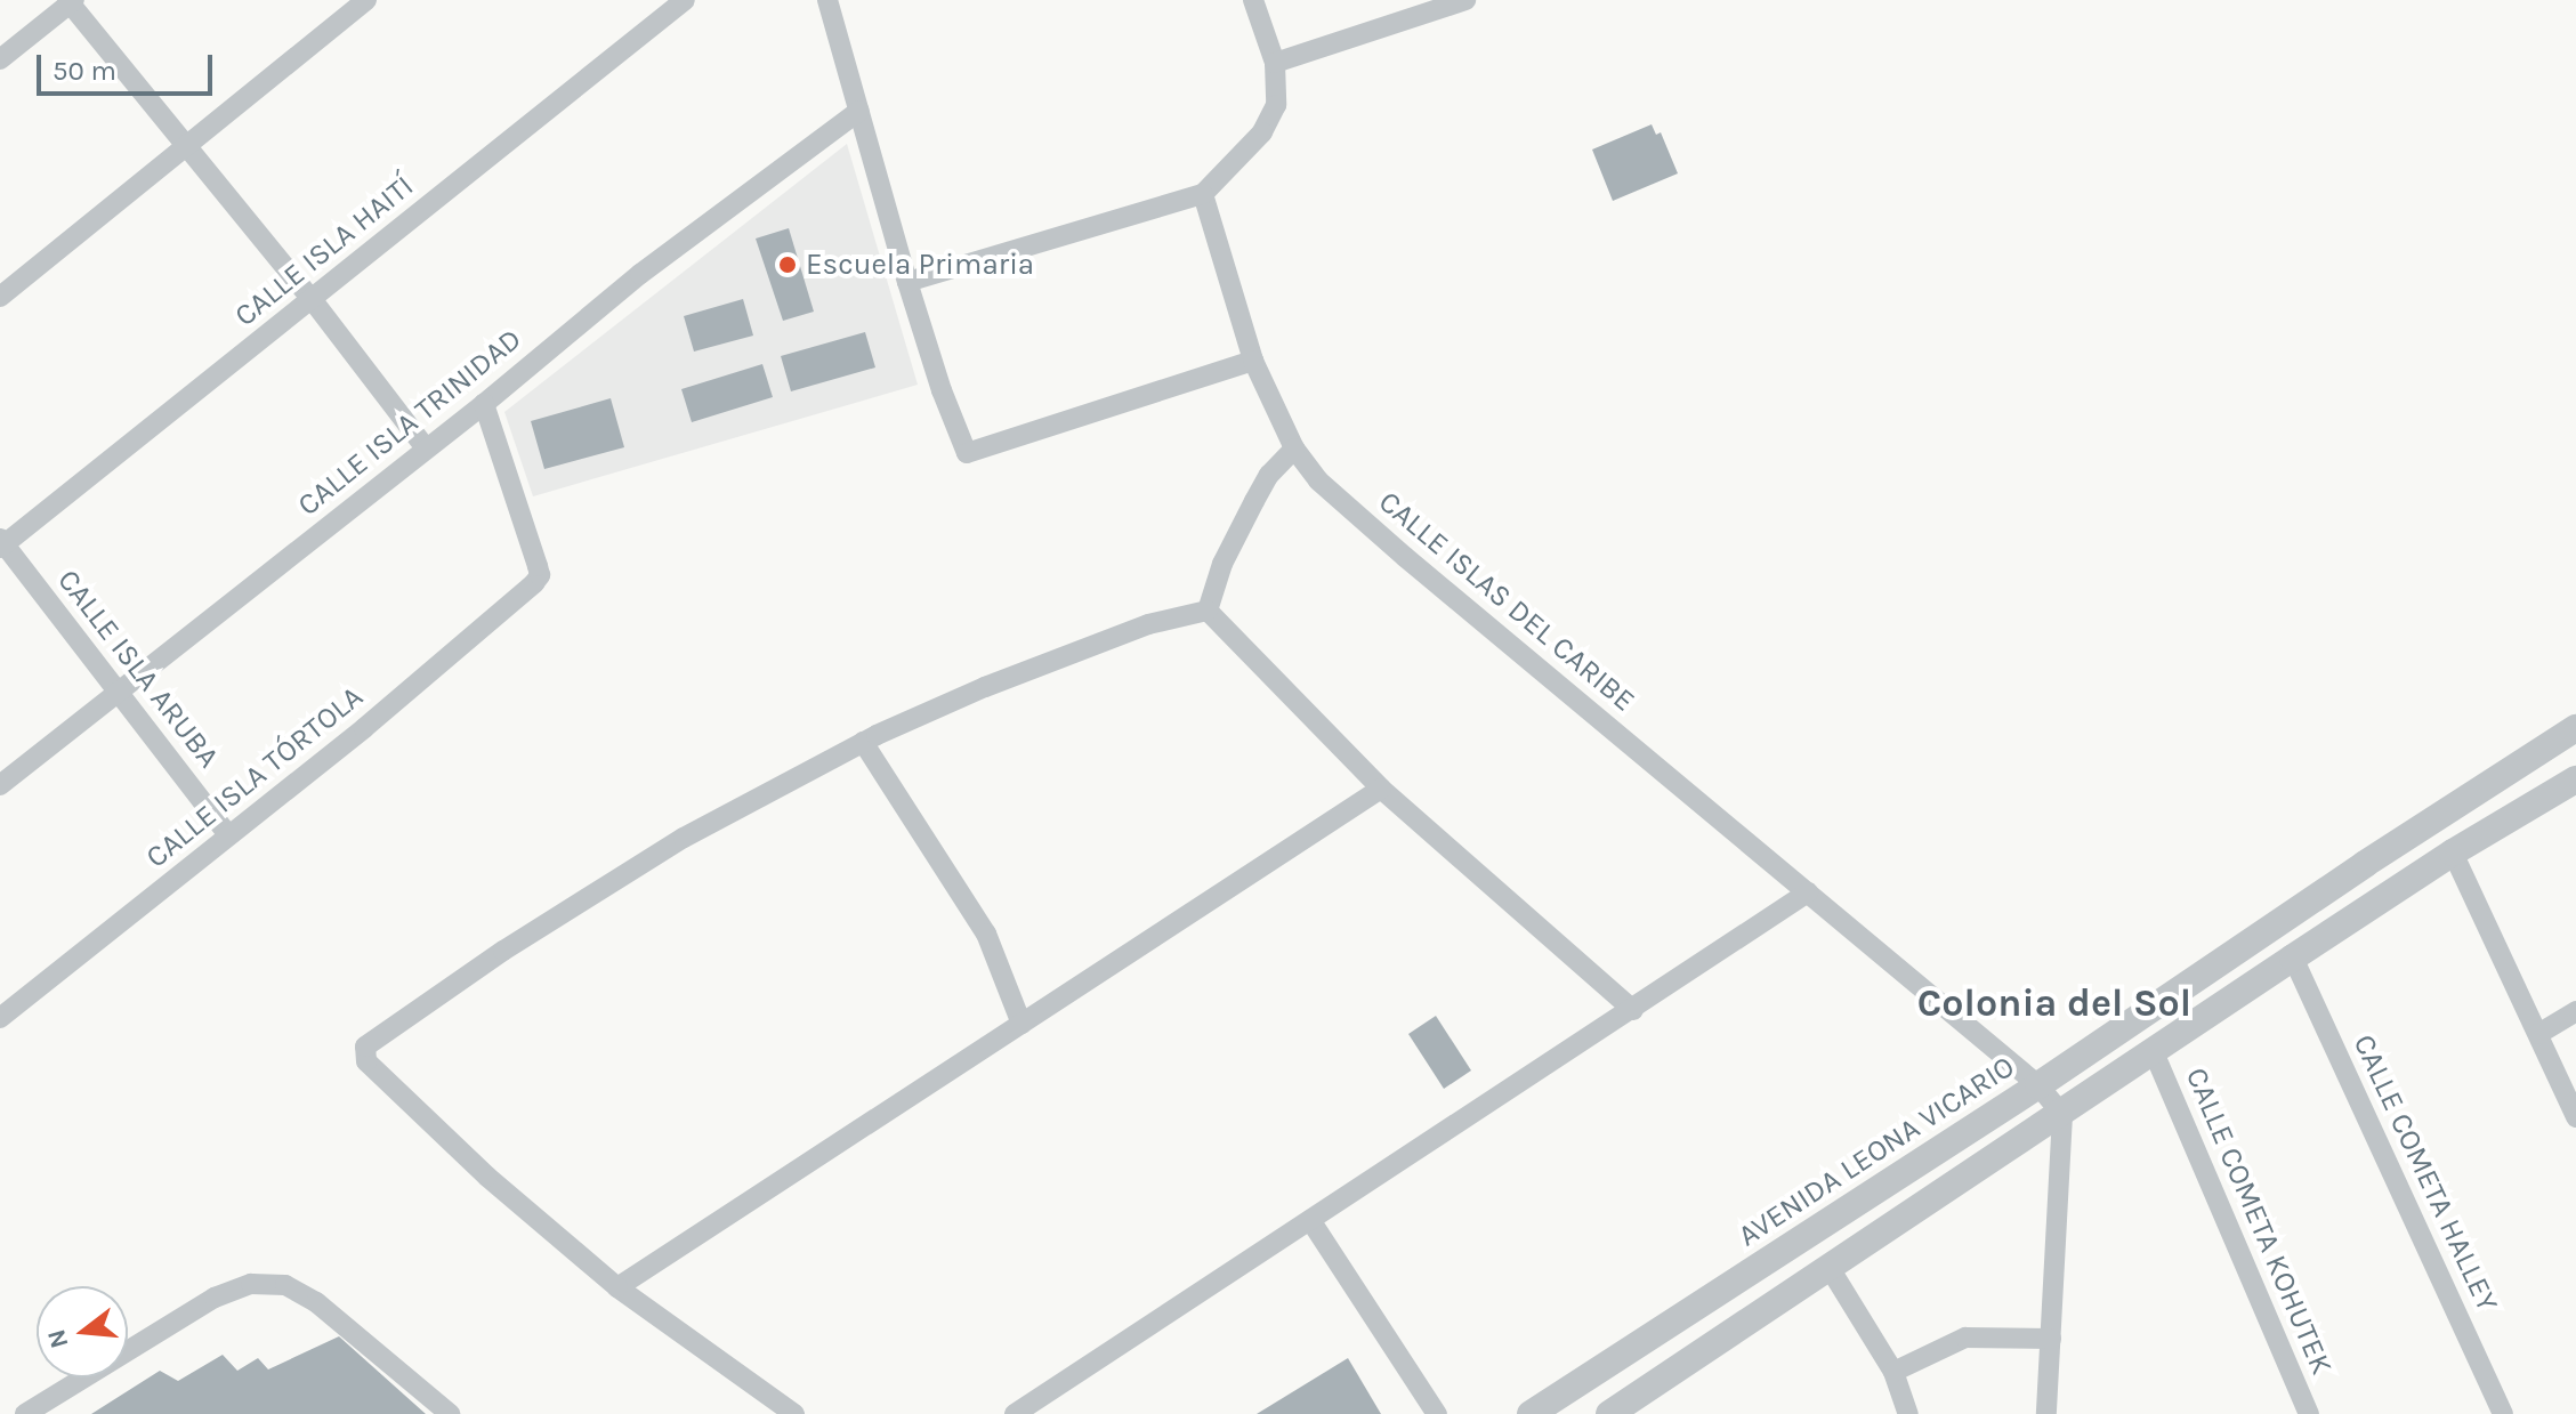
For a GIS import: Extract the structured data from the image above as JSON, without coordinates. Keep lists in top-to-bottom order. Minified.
{"streets":{"street":["CALLE ISLA HAITÍ","CALLE ISLA TRINIDAD","CALLE ISLAS DEL CARIBE","CALLE ISLA ARUBA","CALLE ISLA TÓRTOLA","AVENIDA LEONA VICARIO","CALLE COMETA HALLEY","CALLE COMETA KOHUTEK"]},"crossings":[["CALLE ISLA HAITÍ","CALLE ISLA ARUBA"],["CALLE ISLA TRINIDAD","CALLE ISLA ARUBA"],["CALLE ISLA TRINIDAD","CALLE ISLA TÓRTOLA"],["CALLE ISLAS DEL CARIBE","AVENIDA LEONA VICARIO"],["CALLE ISLA ARUBA","CALLE ISLA TÓRTOLA"]],"districts":["Colonia del Sol"],"places":["Escuela Primaria"],"scale_bar":"50 m","north":"left"}
